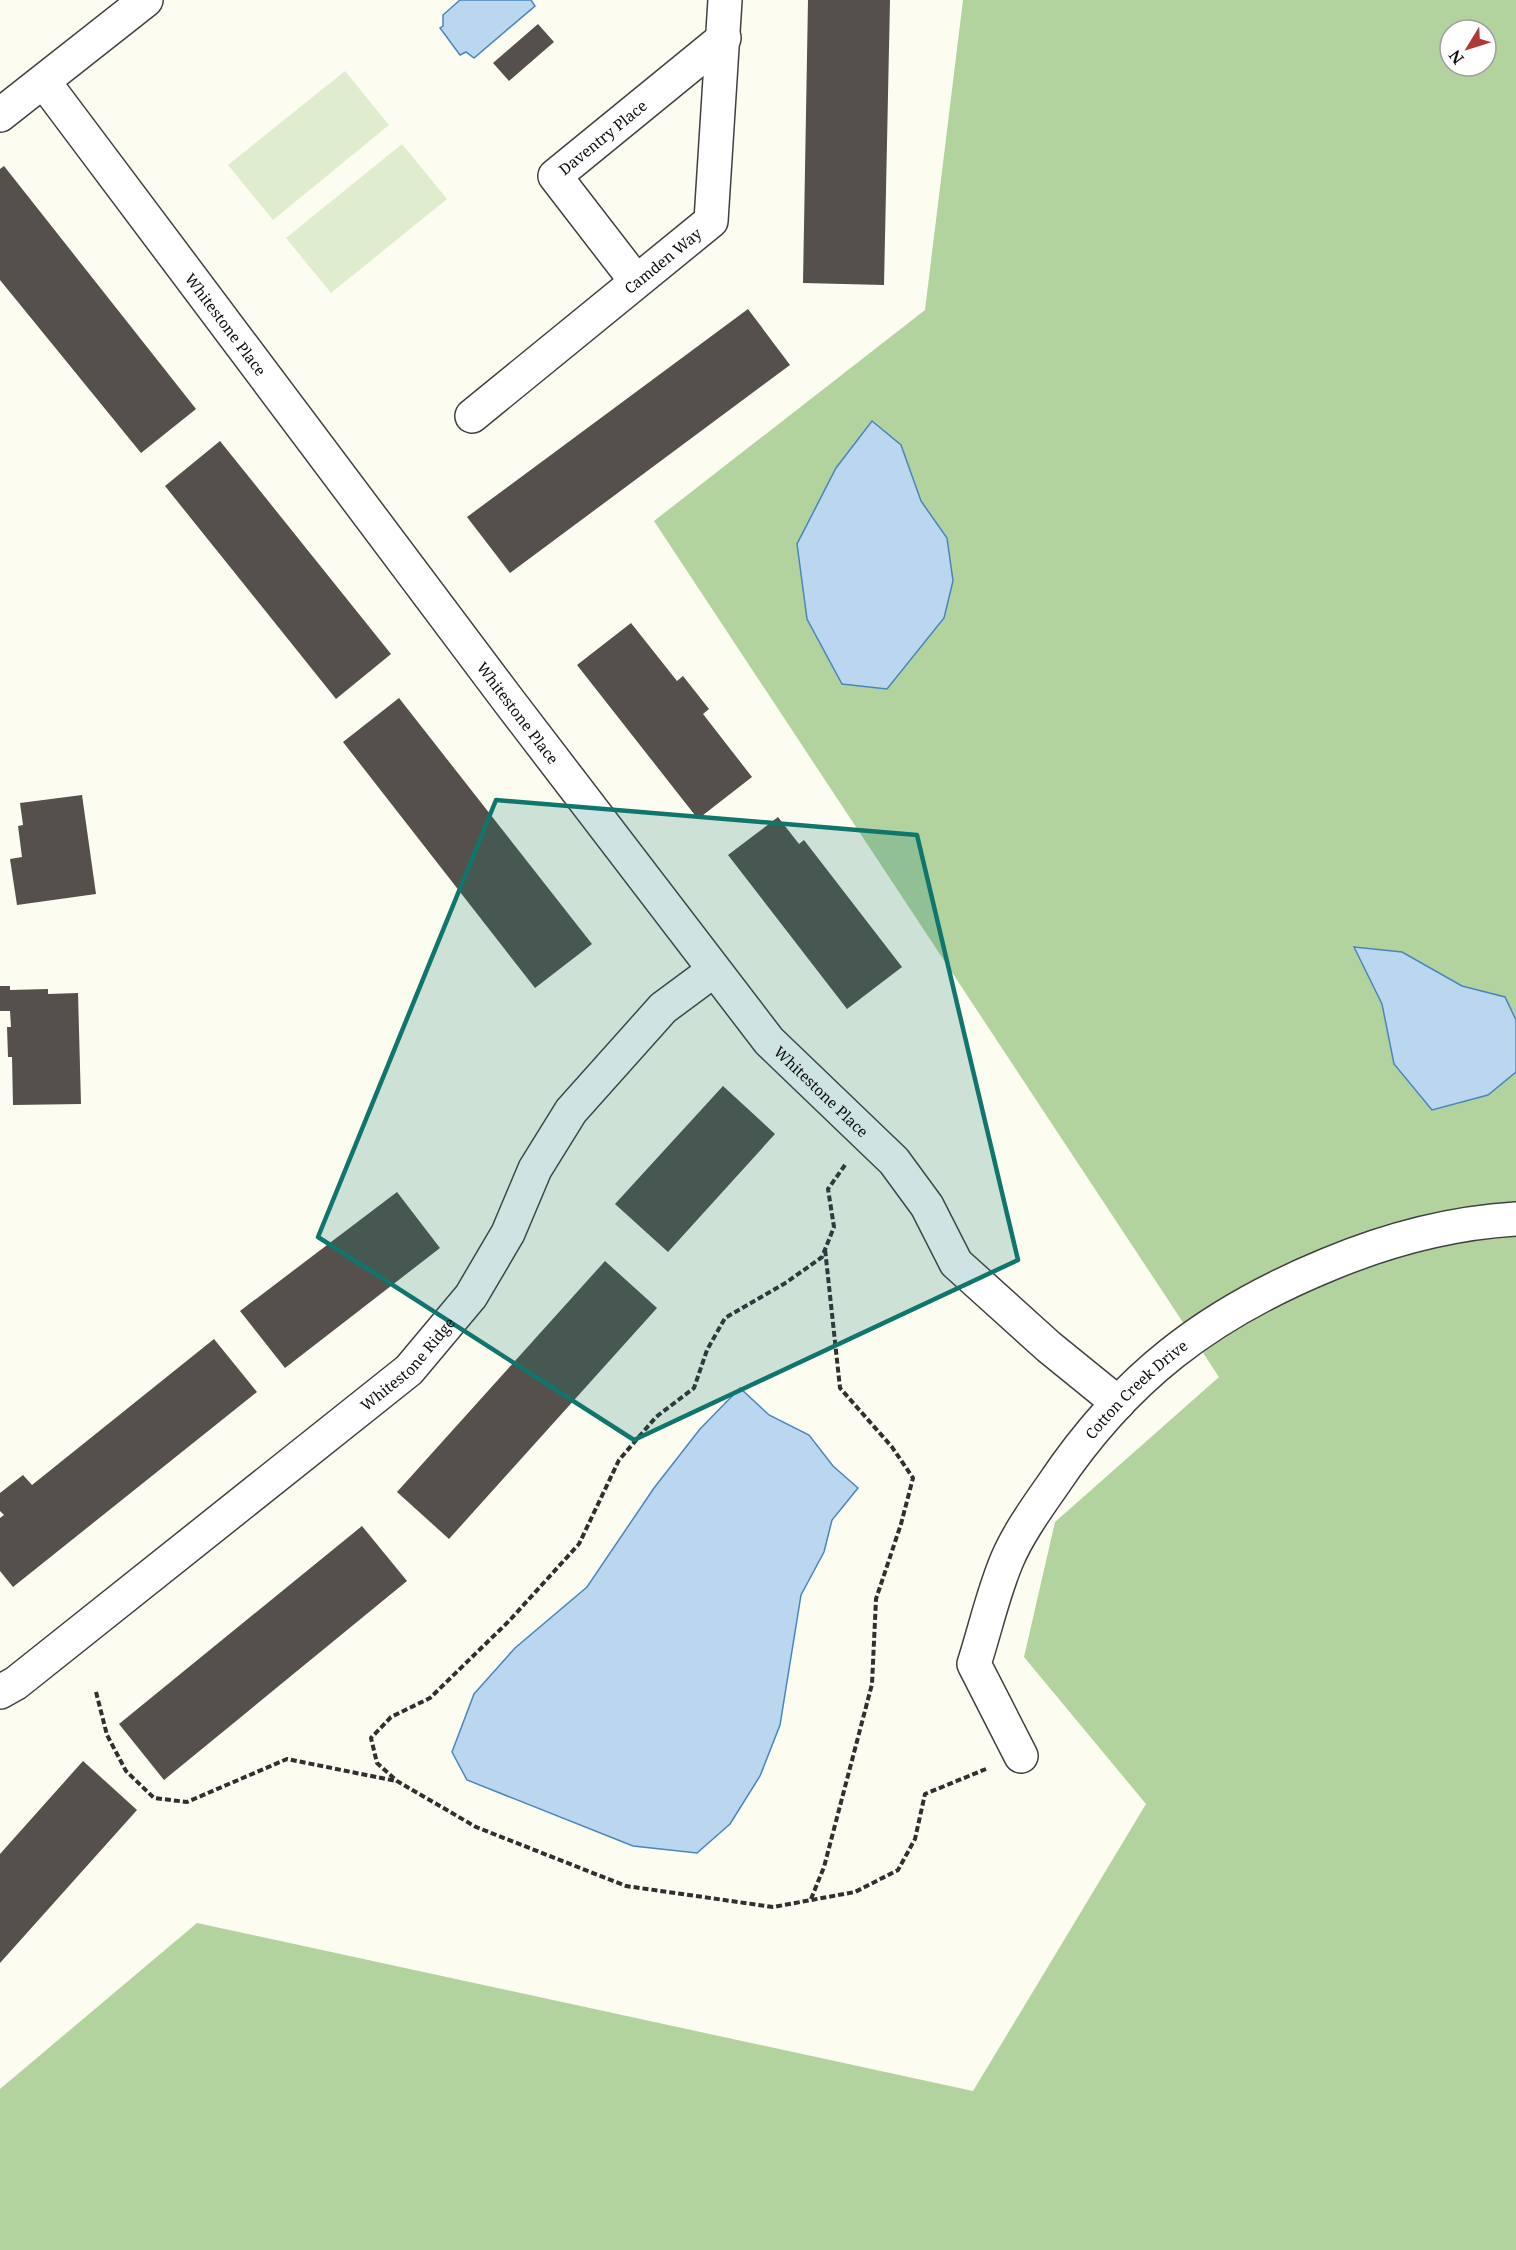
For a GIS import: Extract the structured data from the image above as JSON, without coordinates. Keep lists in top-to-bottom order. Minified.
{"streets":{"street":["Daventry Place","Camden Way","Whitestone Place","Whitestone Ridge","Cotton Creek Drive"]},"crossings":[["Daventry Place","Camden Way"],["Whitestone Place","Whitestone Ridge"],["Whitestone Place","Cotton Creek Drive"]],"north":"bottom left"}
